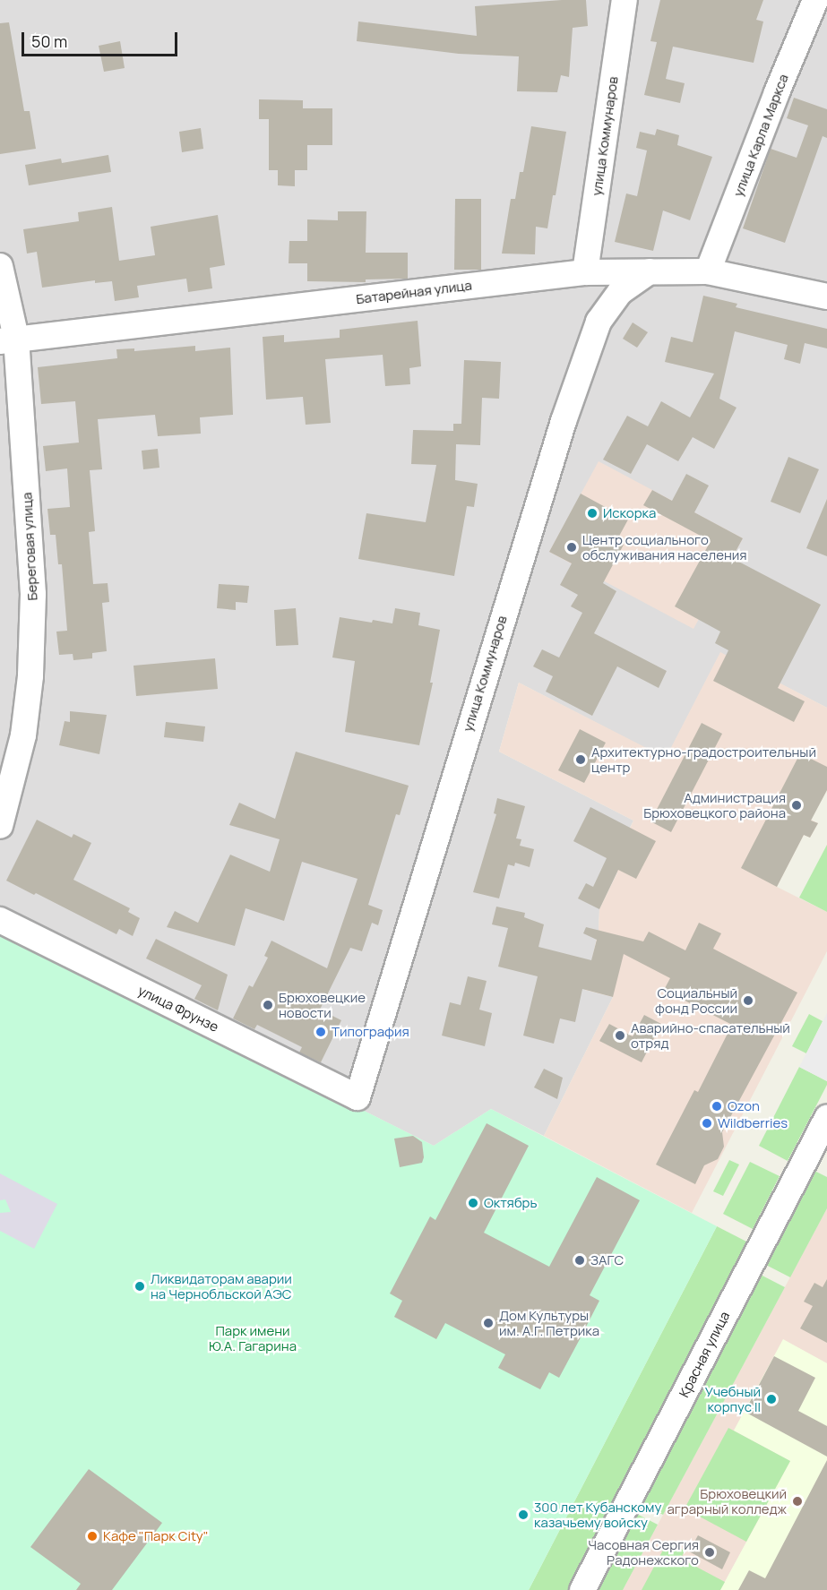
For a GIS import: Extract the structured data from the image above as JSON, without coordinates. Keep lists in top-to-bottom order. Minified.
{"streets":{"street":["улица Карла Маркса","улица Коммунаров","Батарейная улица","Береговая улица","улица Фрунзе","Красная улица"]},"crossings":[["улица Карла Маркса","Батарейная улица"],["улица Коммунаров","Батарейная улица"],["улица Коммунаров","улица Фрунзе"],["Батарейная улица","Береговая улица"]],"parks":["Парк имени Ю.А. Гагарина"],"places":["Искорка","Центр социального обслуживания населения","Архитектурно-градостроительный центр","Администрация Брюховецкого района","Социальный фонд России","Брюховецкие новости","Типография","Аварийно-спасательный отряд","Ozon","Wildberries","Октябрь","ЗАГС","Ликвидаторам аварии на Чернобльской АЭС","Дом Культуры им. А.Г. Петрика","Учебный корпус II","Брюховецкий аграрный колледж","300 лет Кубанскому казачьему войску","Кафе \"Парк City\"","Часовная Сергия Радонежского"],"scale_bar":"50 m"}
